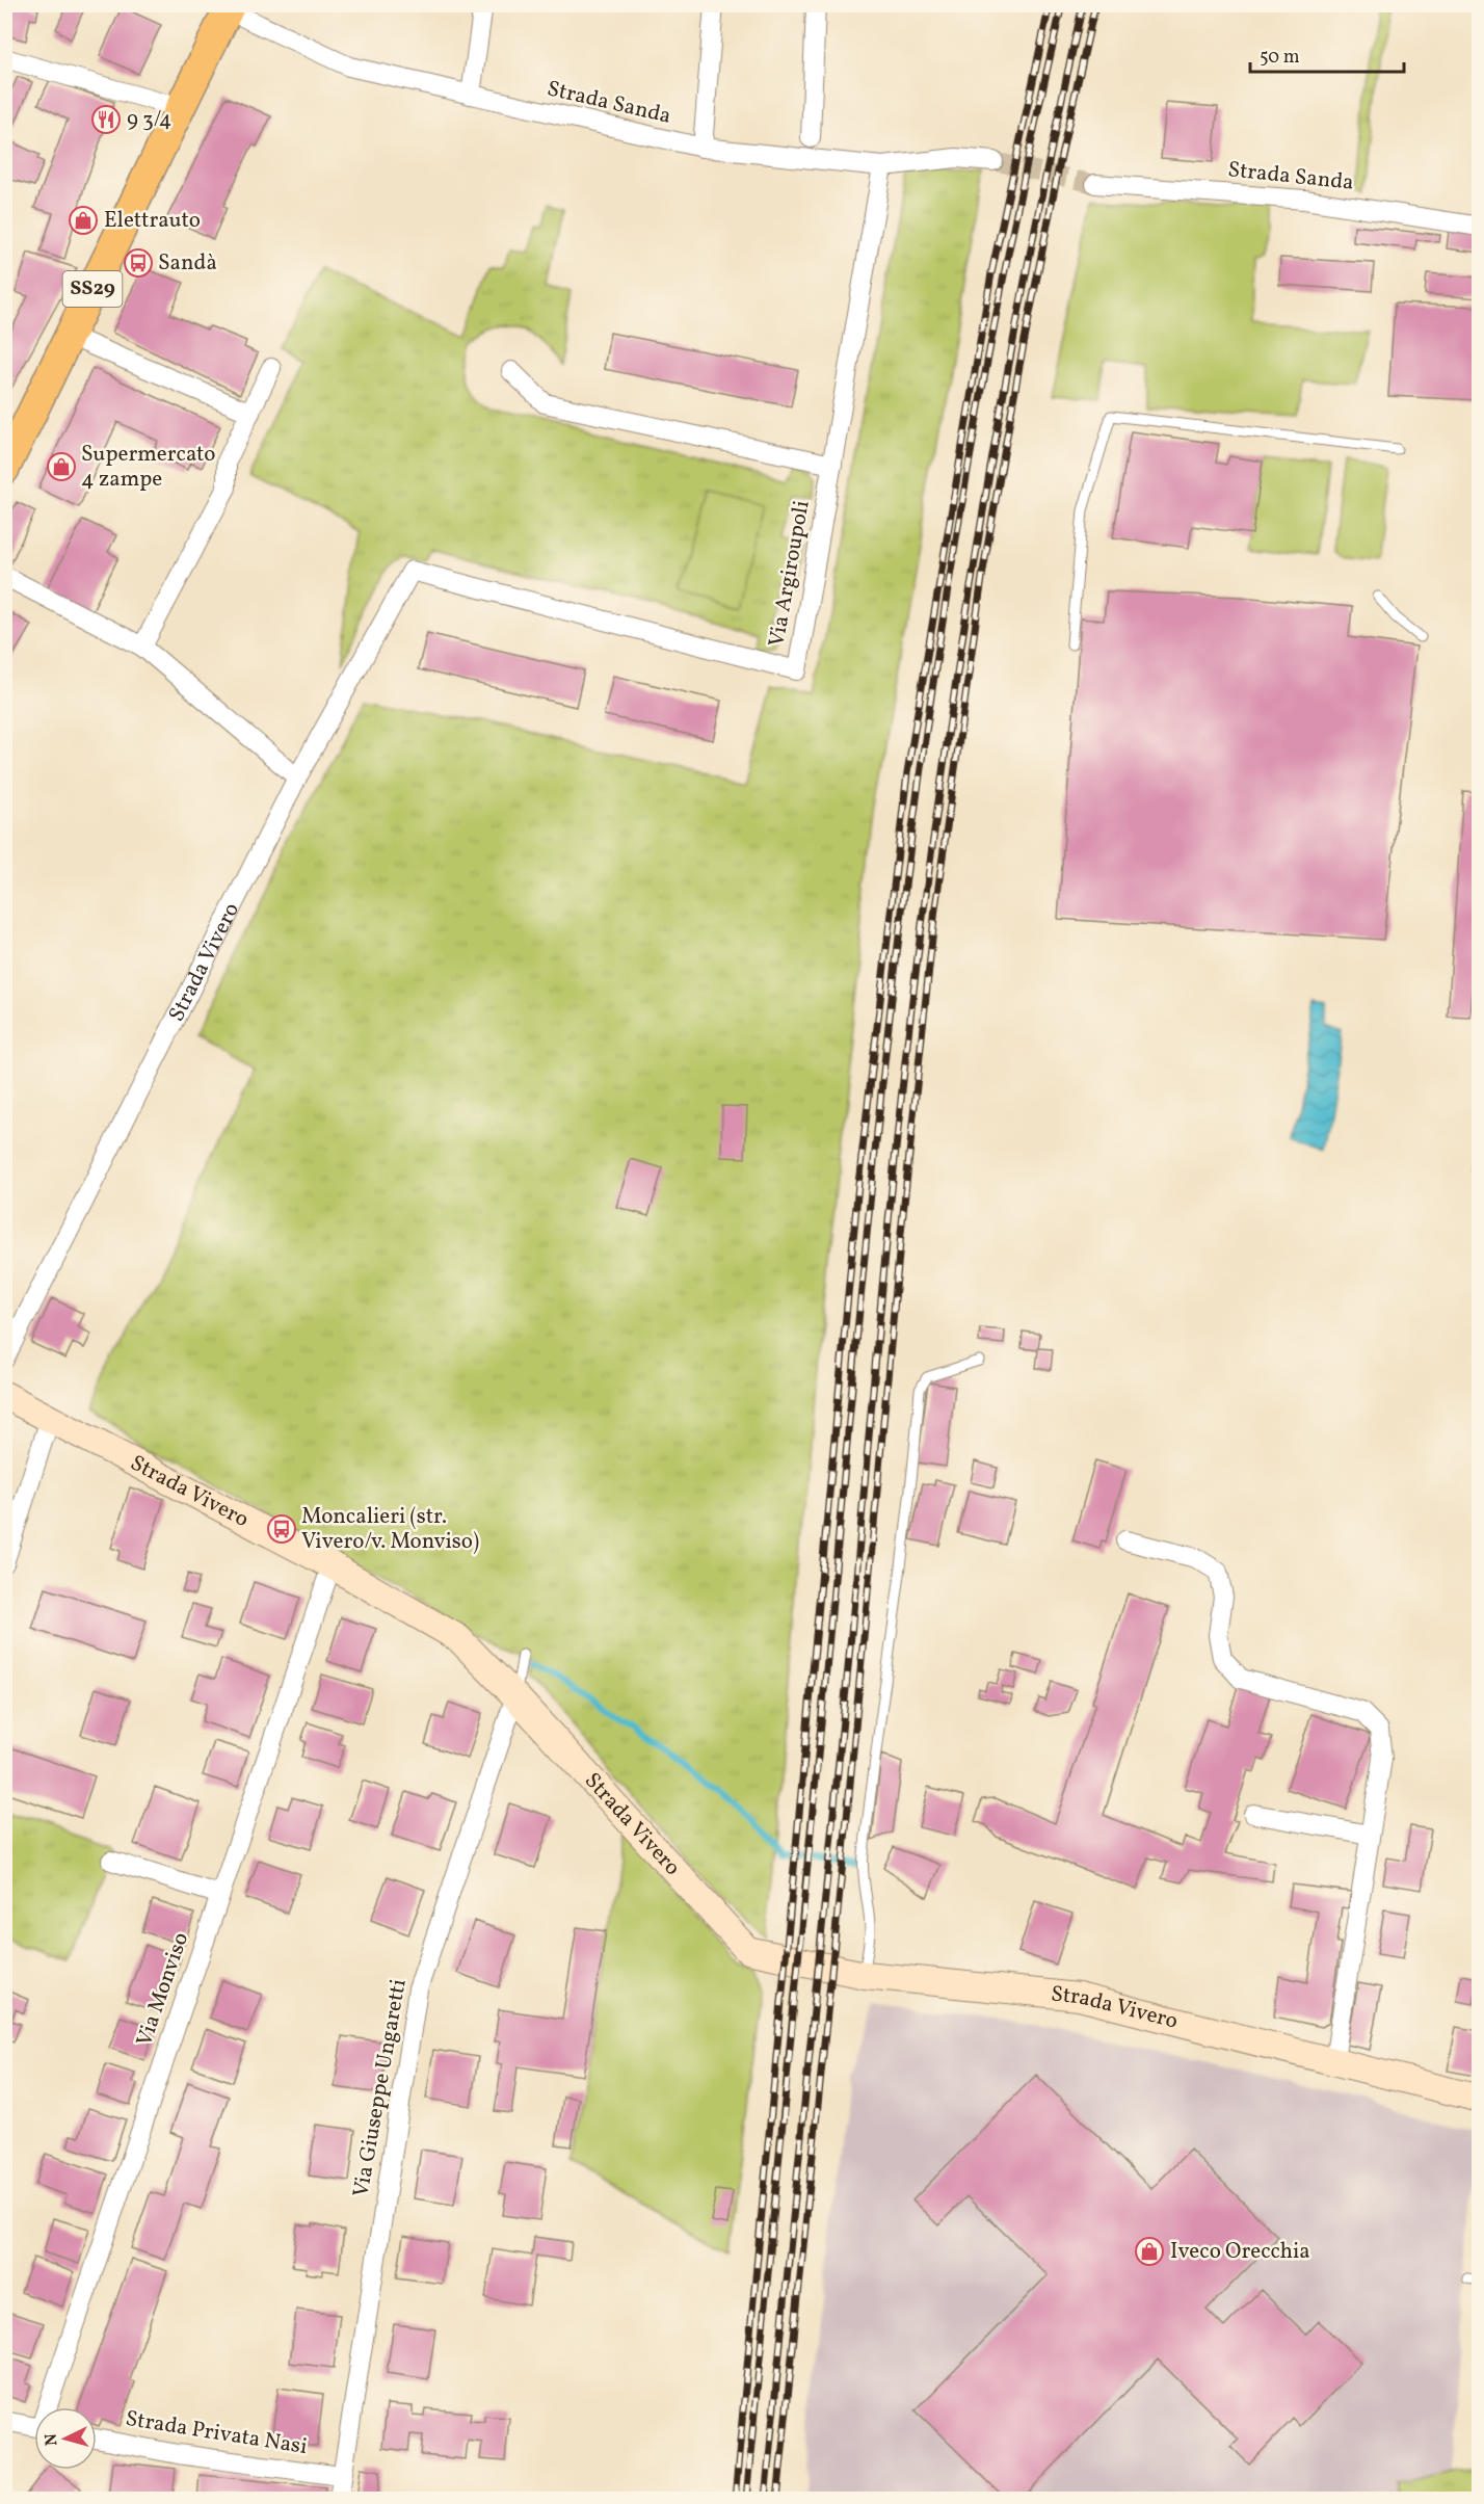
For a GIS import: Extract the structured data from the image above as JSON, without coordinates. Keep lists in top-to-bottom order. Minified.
{"streets":{"main road":["SS29"],"street":["Strada Sanda","Via Argiroupoli","Strada Vivero","Via Monviso","Via Giuseppe Ungaretti","Strada Privata Nasi"]},"crossings":[["Strada Sanda","SS29"],["Strada Sanda","Via Argiroupoli"],["Via Argiroupoli","Strada Vivero"],["Strada Vivero","Via Monviso"],["Strada Vivero","Via Giuseppe Ungaretti"],["Via Giuseppe Ungaretti","Strada Privata Nasi"]],"places":{"restaurant":["9 3/4"],"shop":["Elettrauto","Supermercato 4 zampe","Iveco Orecchia"],"bus stop":["Sandà","Moncalieri (str. Vivero/v. Monviso)"]},"scale_bar":"50 m","north":"left"}
